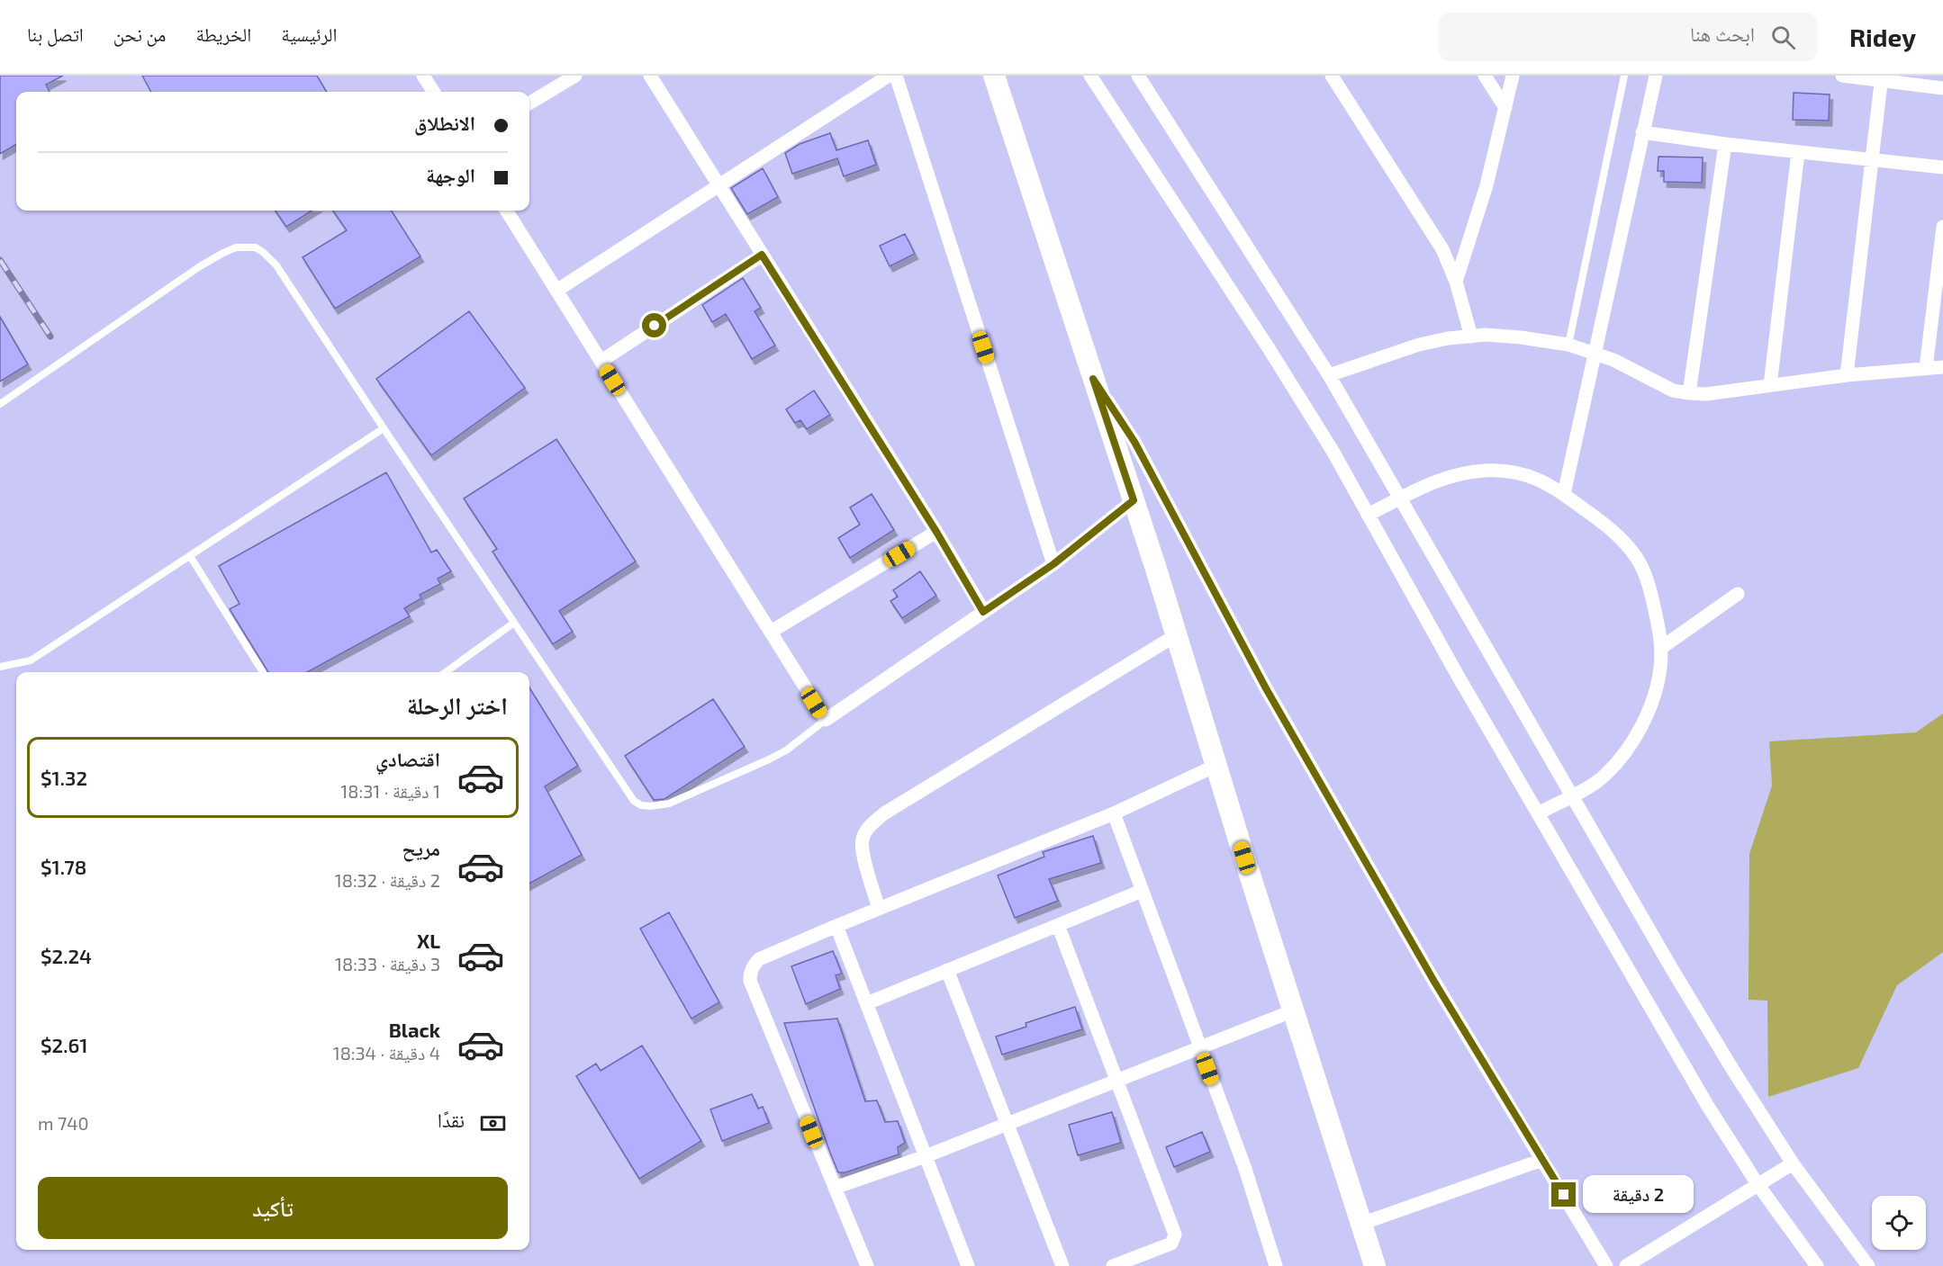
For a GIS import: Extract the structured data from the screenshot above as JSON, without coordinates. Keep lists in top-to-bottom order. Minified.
{"page":{"header":"Ridey","search":"ابحث هنا","nav":["الرئيسية","الخريطة","من نحن","اتصل بنا"],"banner":["الانطلاق","الوجهة"],"heading":"اختر الرحلة","list":[{"name":"اقتصادي","note":"1 دقيقة · 18:31","value":"$1.32"},{"name":"مريح","note":"2 دقيقة · 18:32","value":"$1.78"},{"name":"XL","note":"3 دقيقة · 18:33","value":"$2.24"},{"name":"Black","note":"4 دقيقة · 18:34","value":"$2.61"}],"pay":["نقدًا","740 m"],"buttons":"تأكيد","bubble":"2 دقيقة"}}
